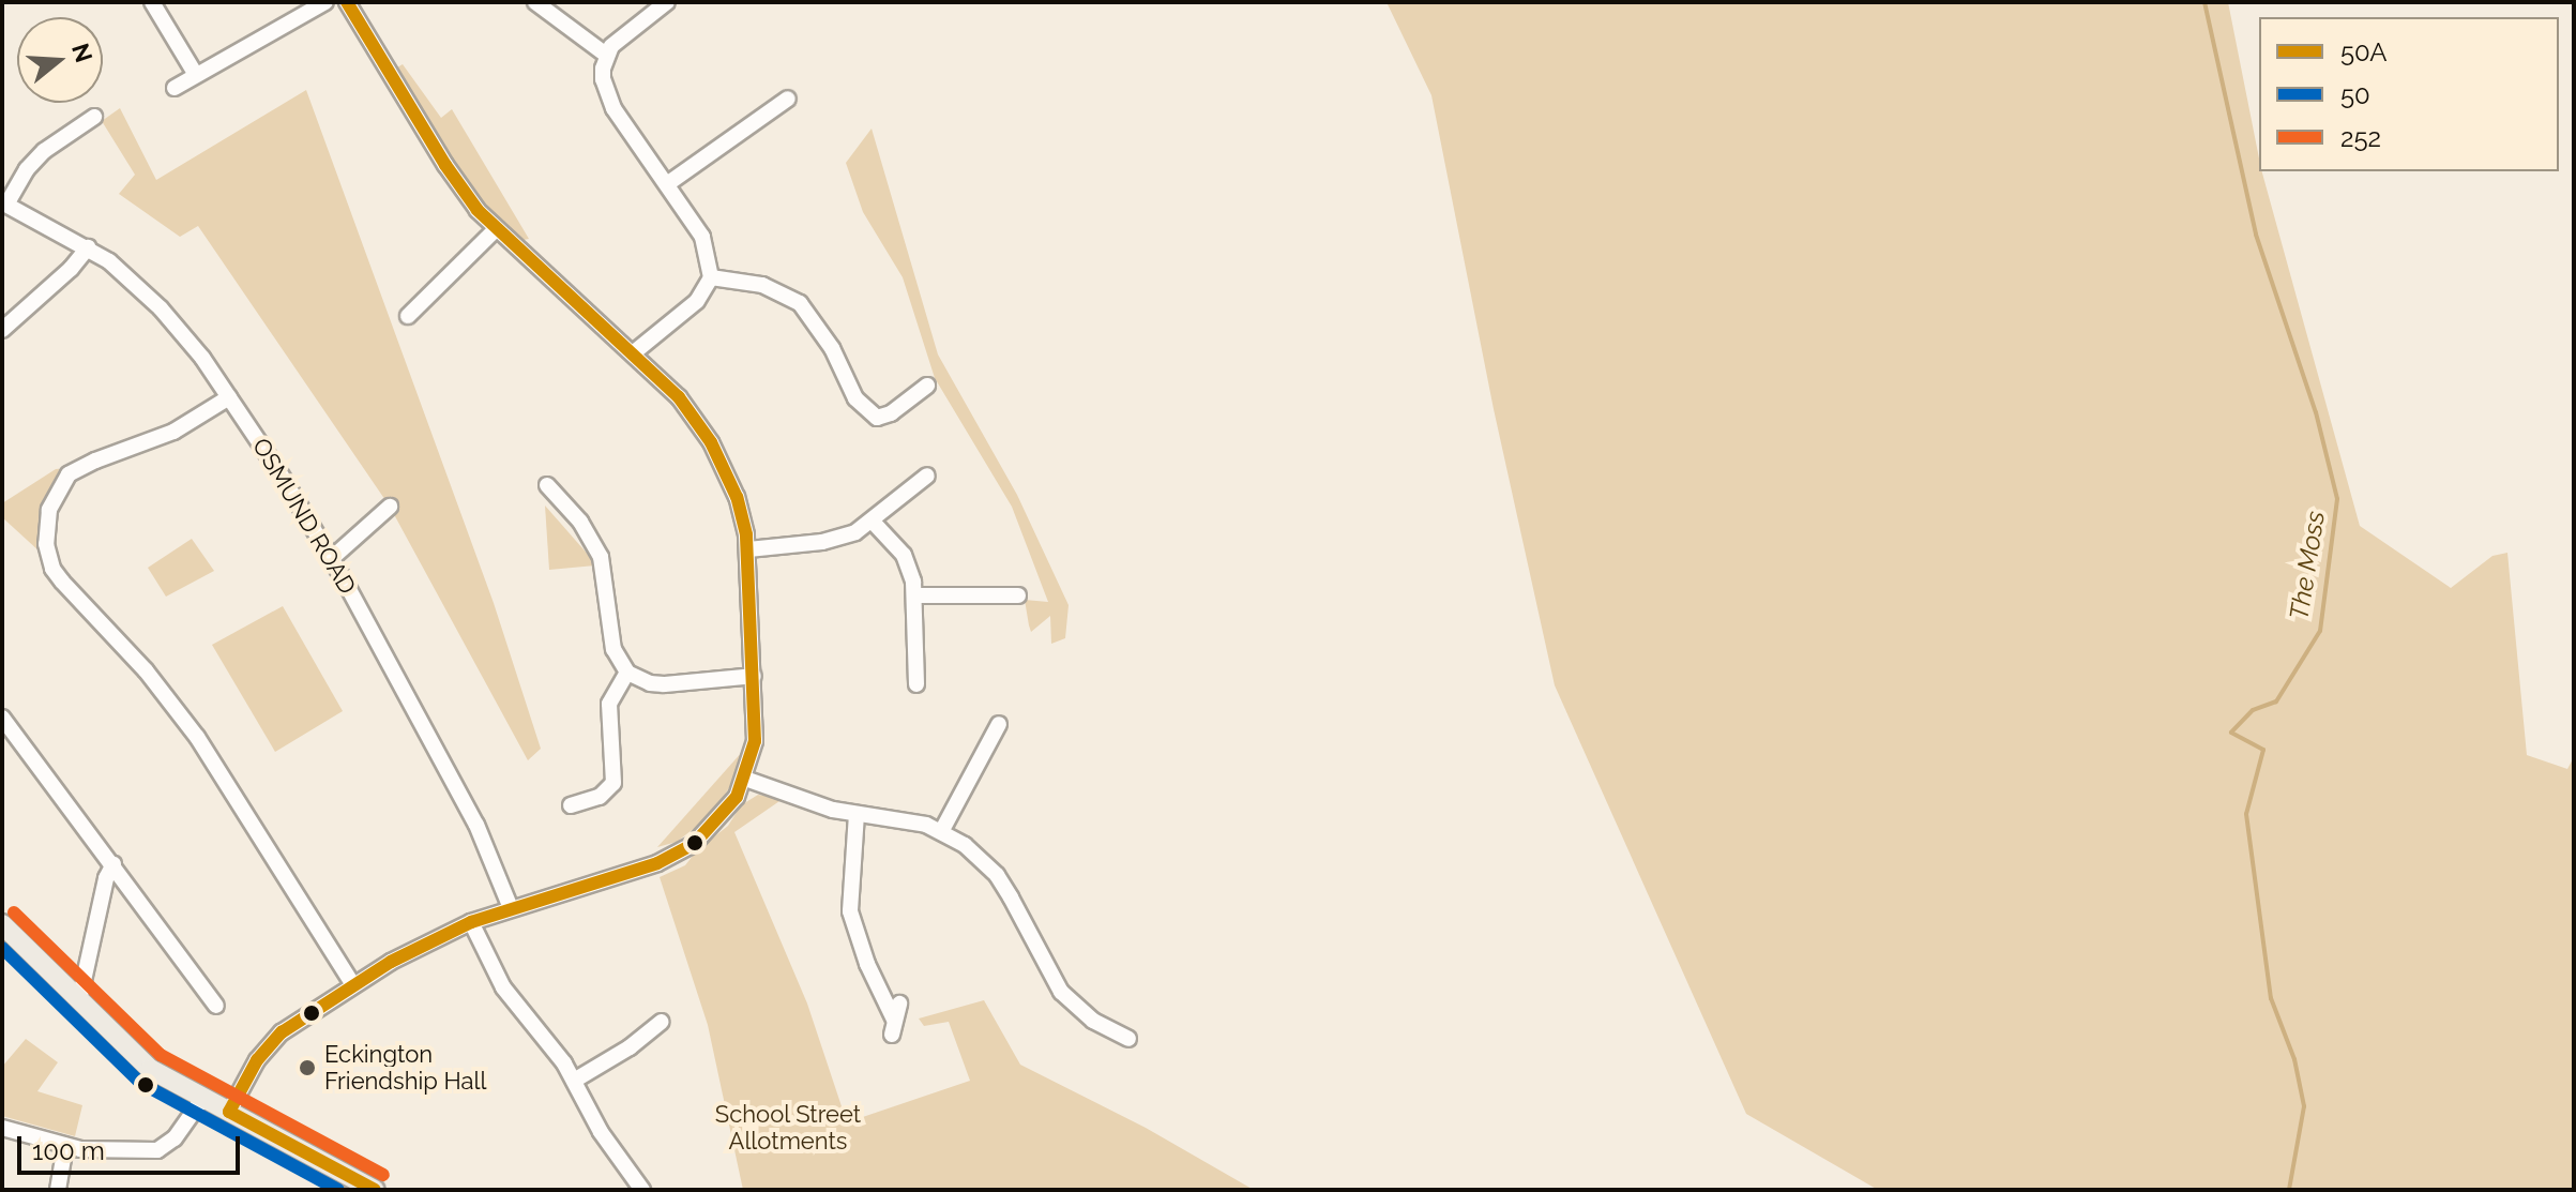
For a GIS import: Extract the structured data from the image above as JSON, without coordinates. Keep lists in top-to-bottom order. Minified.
{"streets":{"street":["OSMUND ROAD"]},"water":["The Moss"],"parks":["School Street Allotments"],"places":["Eckington Friendship Hall"],"lines":["transit line 50A","transit line 252","transit line 50"],"legend":["50A","50","252"],"scale_bar":"100 m","north":"right"}
